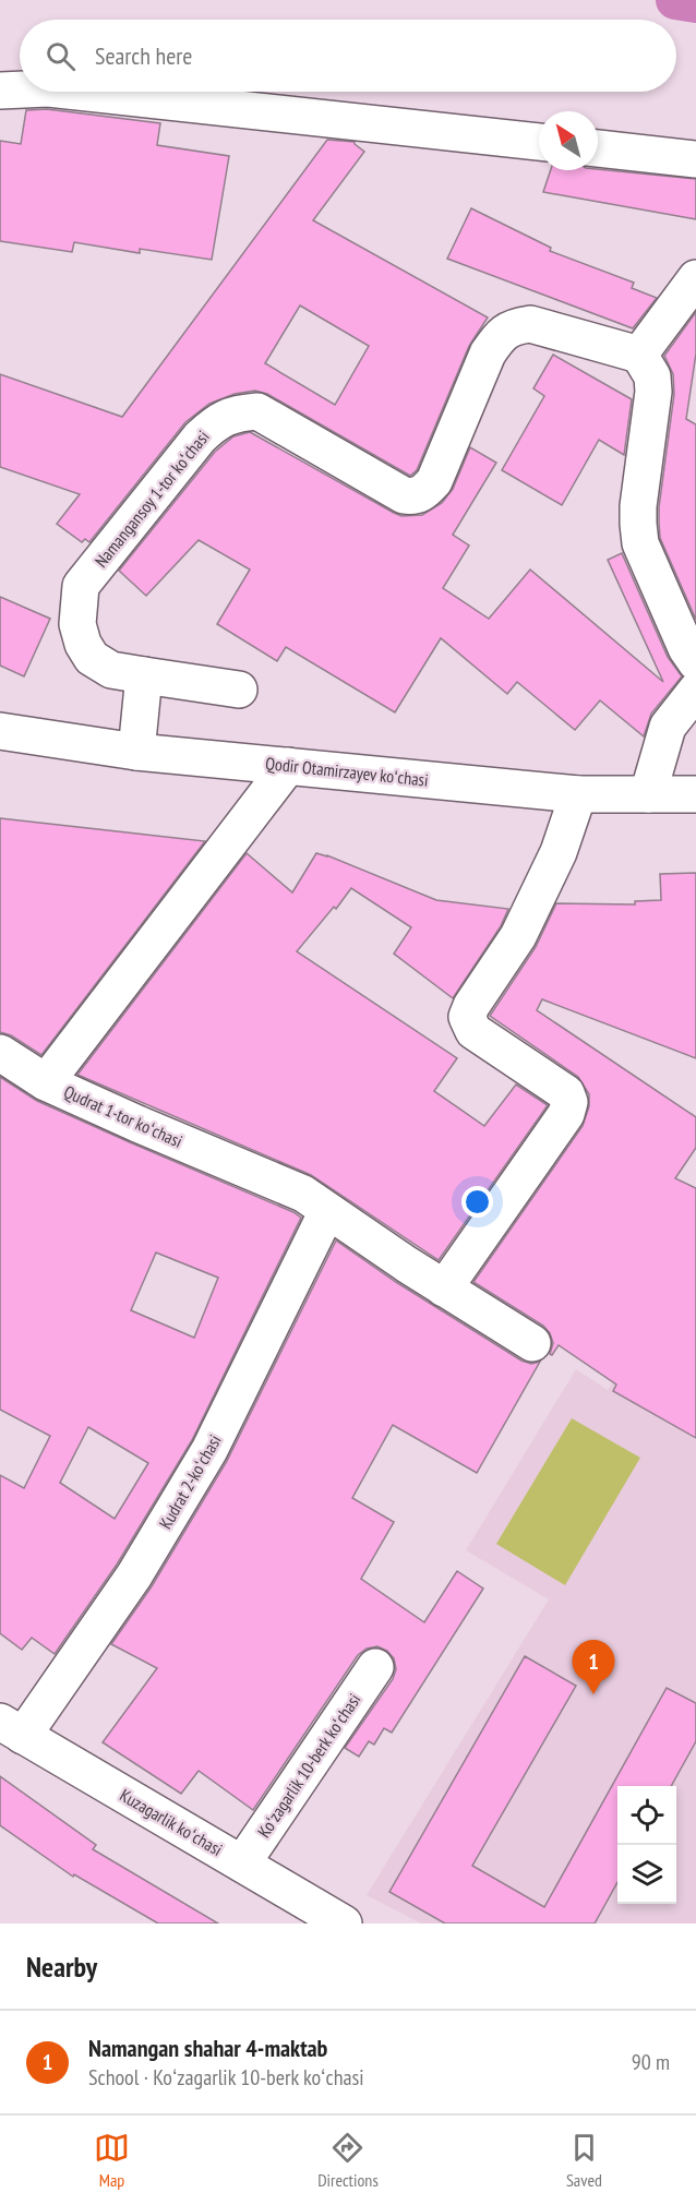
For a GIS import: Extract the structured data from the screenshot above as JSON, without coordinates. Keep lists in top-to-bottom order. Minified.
{"streets":{"street":["Namangansoy 1-tor koʻchasi","Qodir Otamirzayev koʻchasi","Qudrat 1-tor koʻchasi","Kudrat 2-koʻchasi","Koʻzagarlik 10-berk koʻchasi","Kuzagarlik koʻchasi"]},"crossings":[["Qodir Otamirzayev koʻchasi","Qudrat 1-tor koʻchasi"],["Qudrat 1-tor koʻchasi","Kudrat 2-koʻchasi"],["Kudrat 2-koʻchasi","Kuzagarlik koʻchasi"],["Koʻzagarlik 10-berk koʻchasi","Kuzagarlik koʻchasi"]],"north":"top left","page":{"search":"Search here","pins":"1","heading":"Nearby","list":[{"mark":"1","name":"Namangan shahar 4-maktab","note":"School · Koʻzagarlik 10-berk koʻchasi","value":"90 m"}],"nav":["Map","Directions","Saved"]}}
